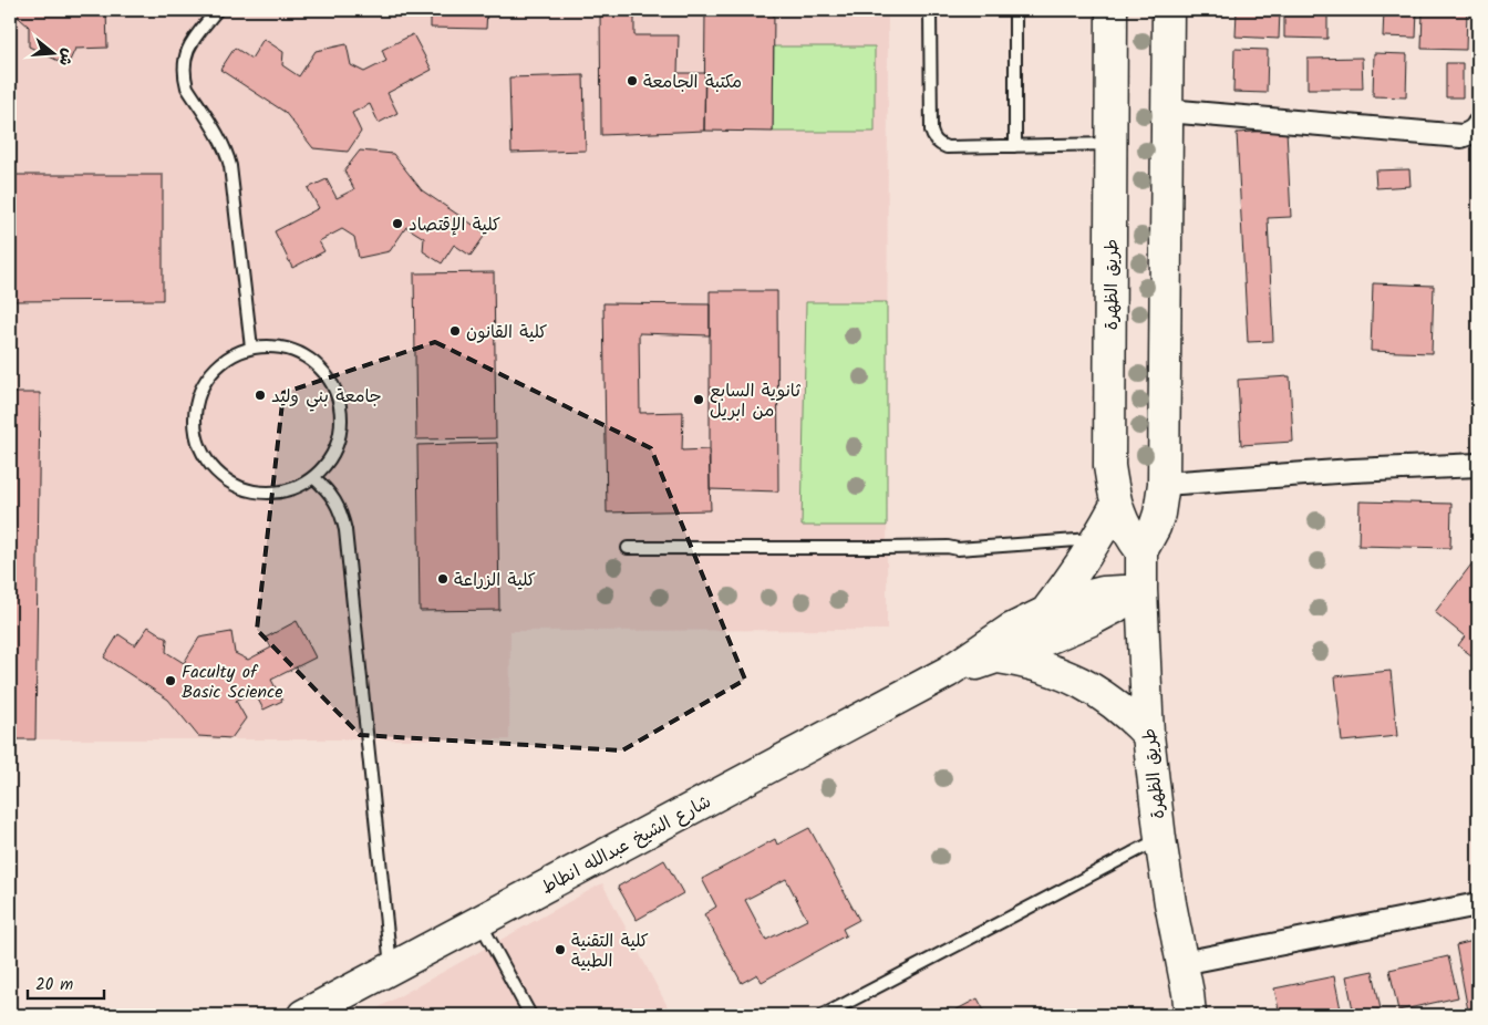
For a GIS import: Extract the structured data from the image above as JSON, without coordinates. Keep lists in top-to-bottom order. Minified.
{"streets":{"main road":["طريق الظهرة","شارع الشيخ عبدالله انطاط"]},"crossings":[["طريق الظهرة","شارع الشيخ عبدالله انطاط"]],"places":["مكتبة الجامعة","كلية الإقتصاد","كلية القانون","جامعة بني وليد","ثانوية السابع من ابريل","كلية الزراعة","Faculty of Basic Science","كلية التقنية الطبية"],"scale_bar":"20 m","north":"right"}
